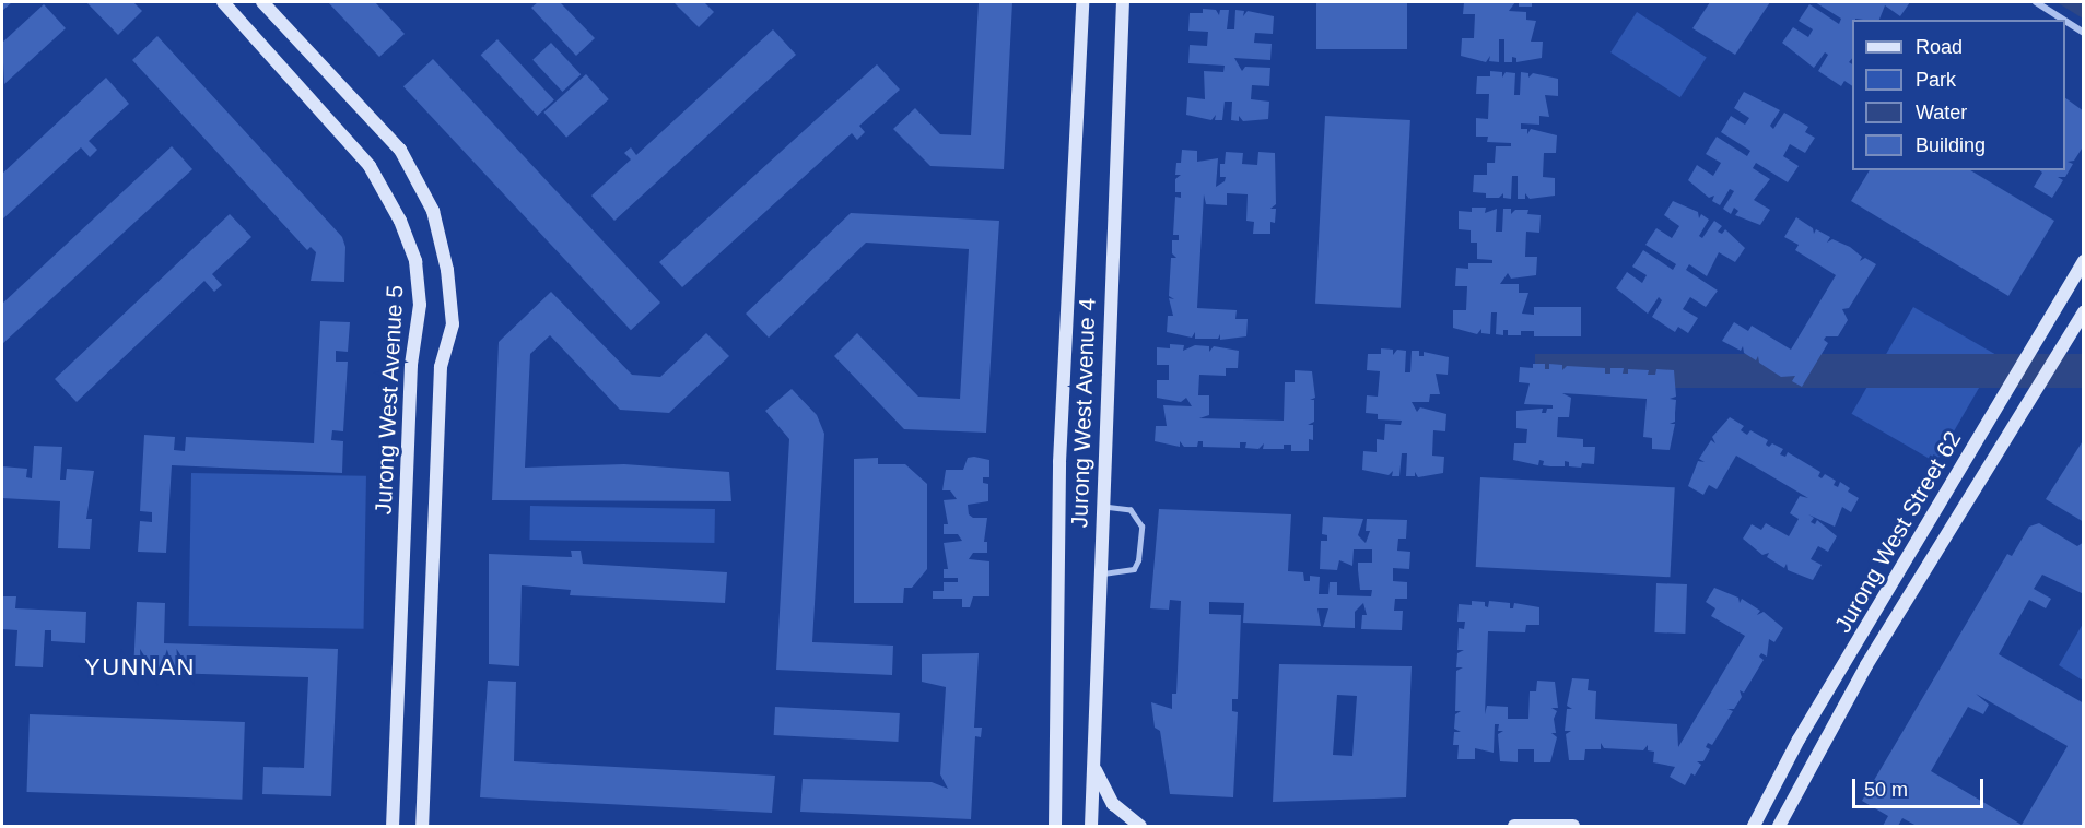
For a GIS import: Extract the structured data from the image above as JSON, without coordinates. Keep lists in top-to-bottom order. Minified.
{"streets":{"street":["Jurong West Avenue 5","Jurong West Avenue 4","Jurong West Street 62"]},"districts":["YUNNAN"],"legend":["Road","Park","Water","Building"],"scale_bar":"50 m"}
